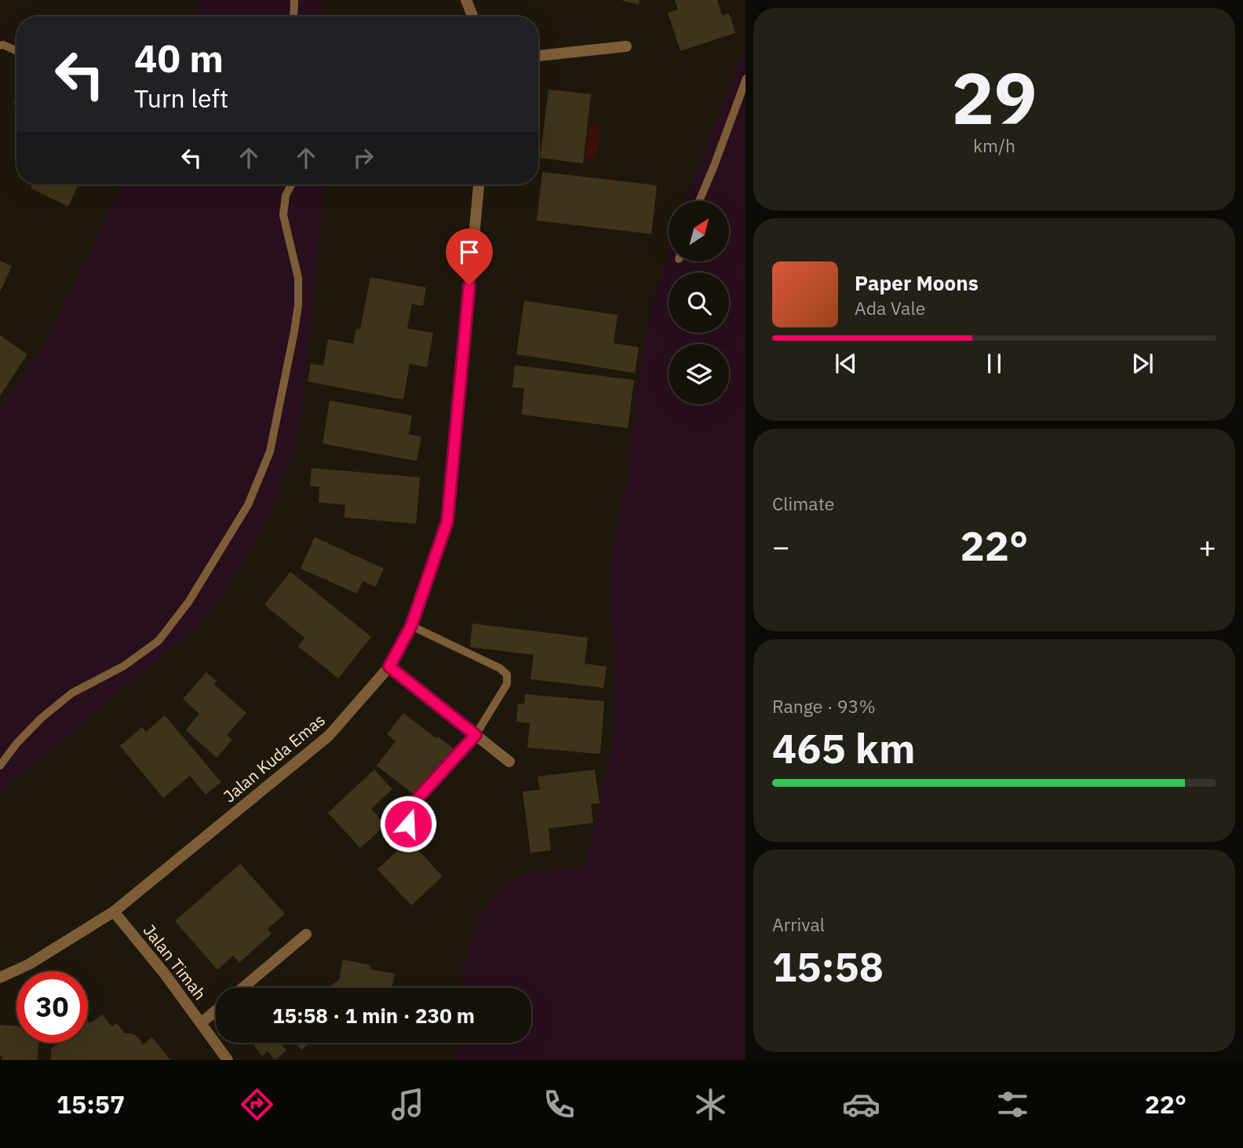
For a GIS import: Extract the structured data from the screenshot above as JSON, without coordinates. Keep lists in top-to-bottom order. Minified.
{"streets":{"street":["Jalan Kuda Emas","Jalan Timah"]},"crossings":[["Jalan Kuda Emas","Jalan Timah"]],"north":"top right","page":{"tile":[["29","km/h"],"Climate",["Range · 93%","465 km"],["Arrival","15:58"]],"turn":["40 m","Turn left"],"song":["Paper Moons","Ada Vale"],"heat":["−","22°","+"],"limit":"30","trip":"15:58 · 1 min · 230 m","tabs":["15:57","22°"]}}
